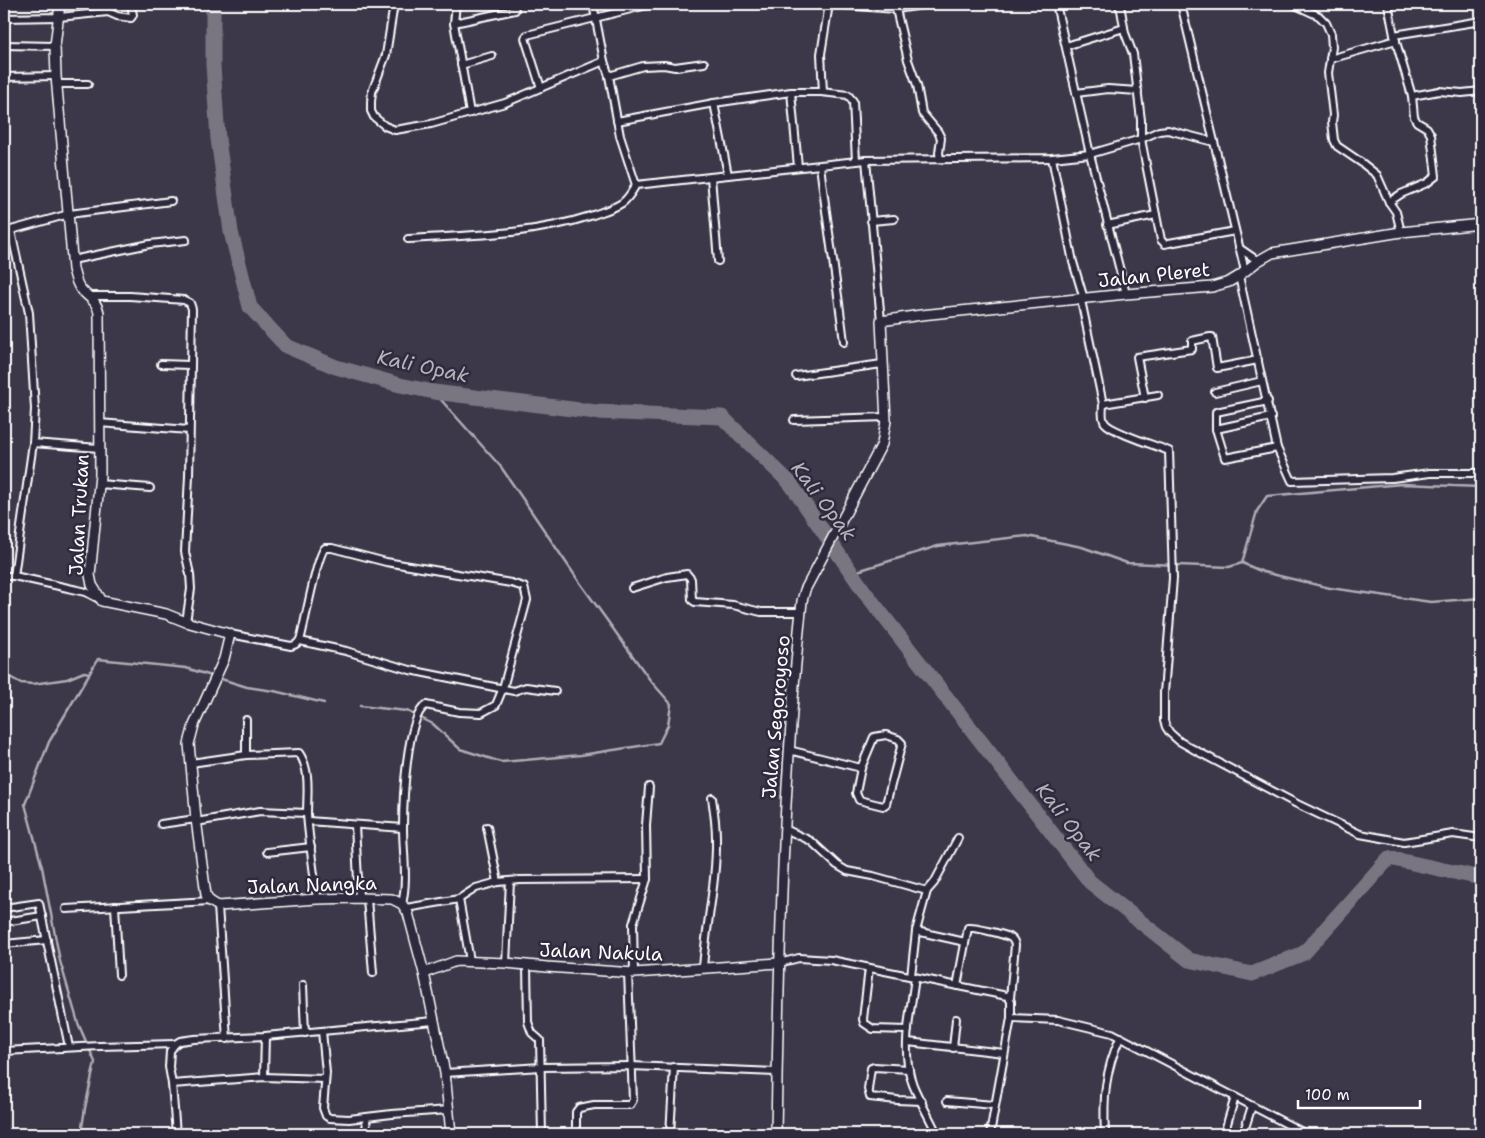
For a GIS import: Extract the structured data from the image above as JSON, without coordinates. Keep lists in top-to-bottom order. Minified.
{"streets":{"street":["Jalan Pleret","Jalan Trukan","Jalan Segoroyoso","Jalan Nangka","Jalan Nakula"]},"crossings":[["Jalan Pleret","Jalan Segoroyoso"],["Jalan Segoroyoso","Jalan Nakula"]],"water":["Kali Opak"],"scale_bar":"100 m"}
